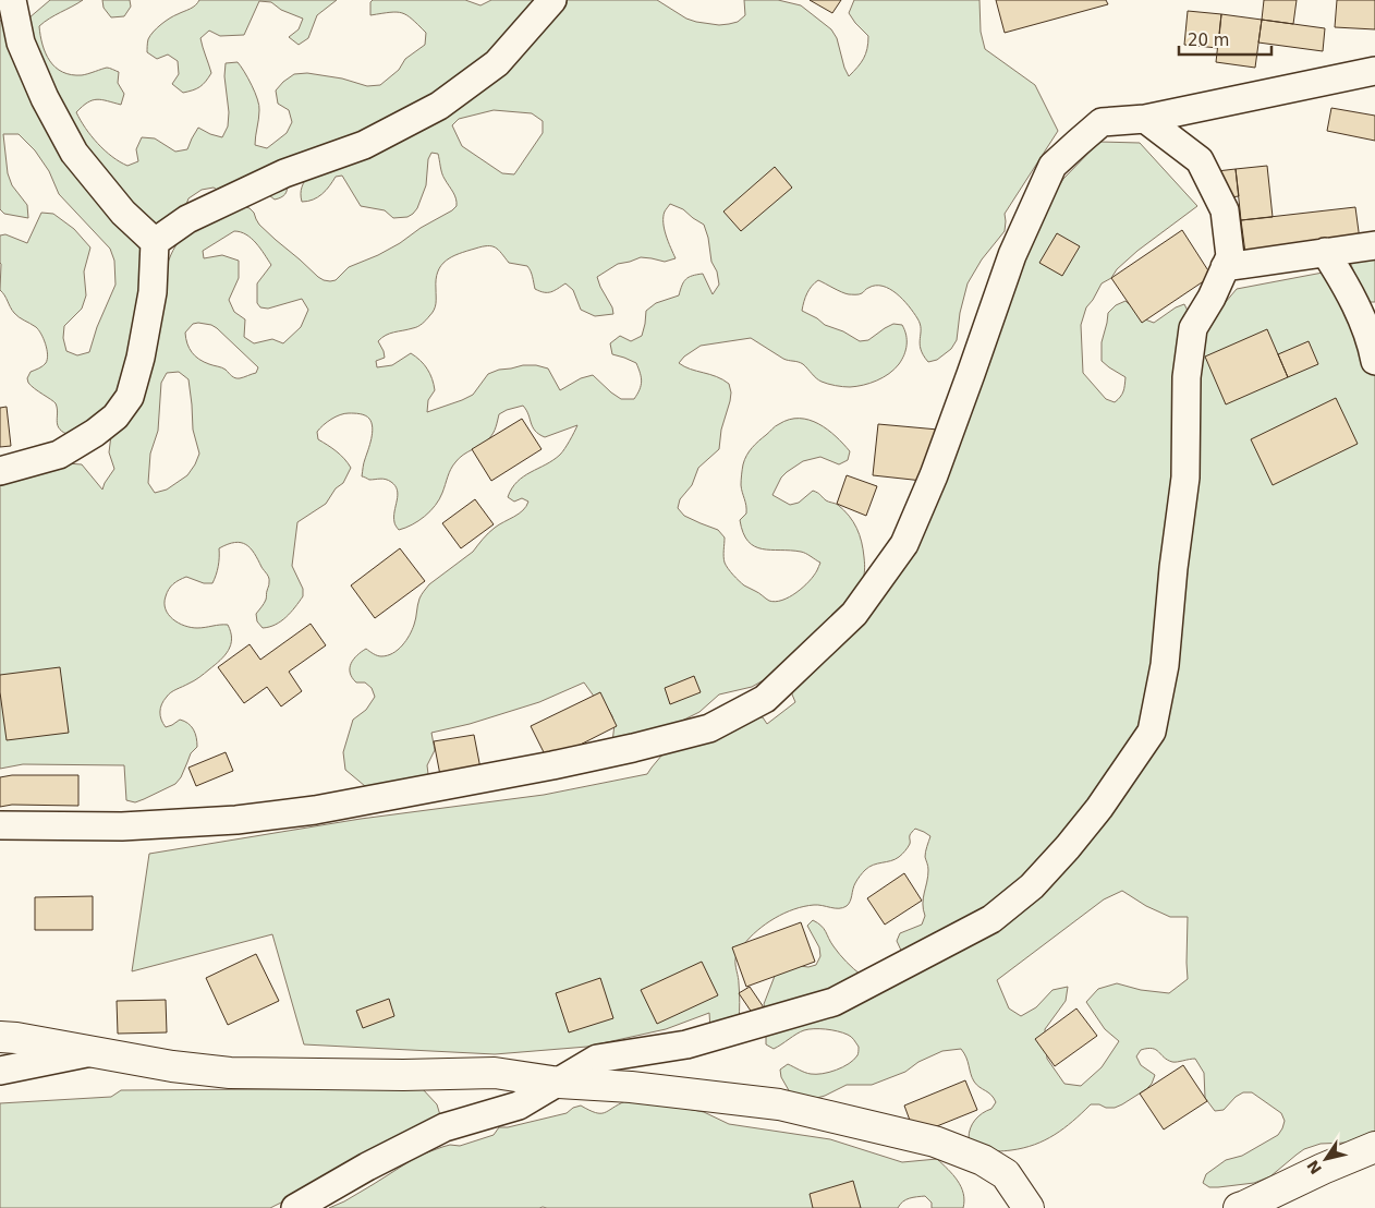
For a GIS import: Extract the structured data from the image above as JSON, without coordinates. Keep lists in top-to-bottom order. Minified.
{"scale_bar":"20 m","north":"bottom left"}
